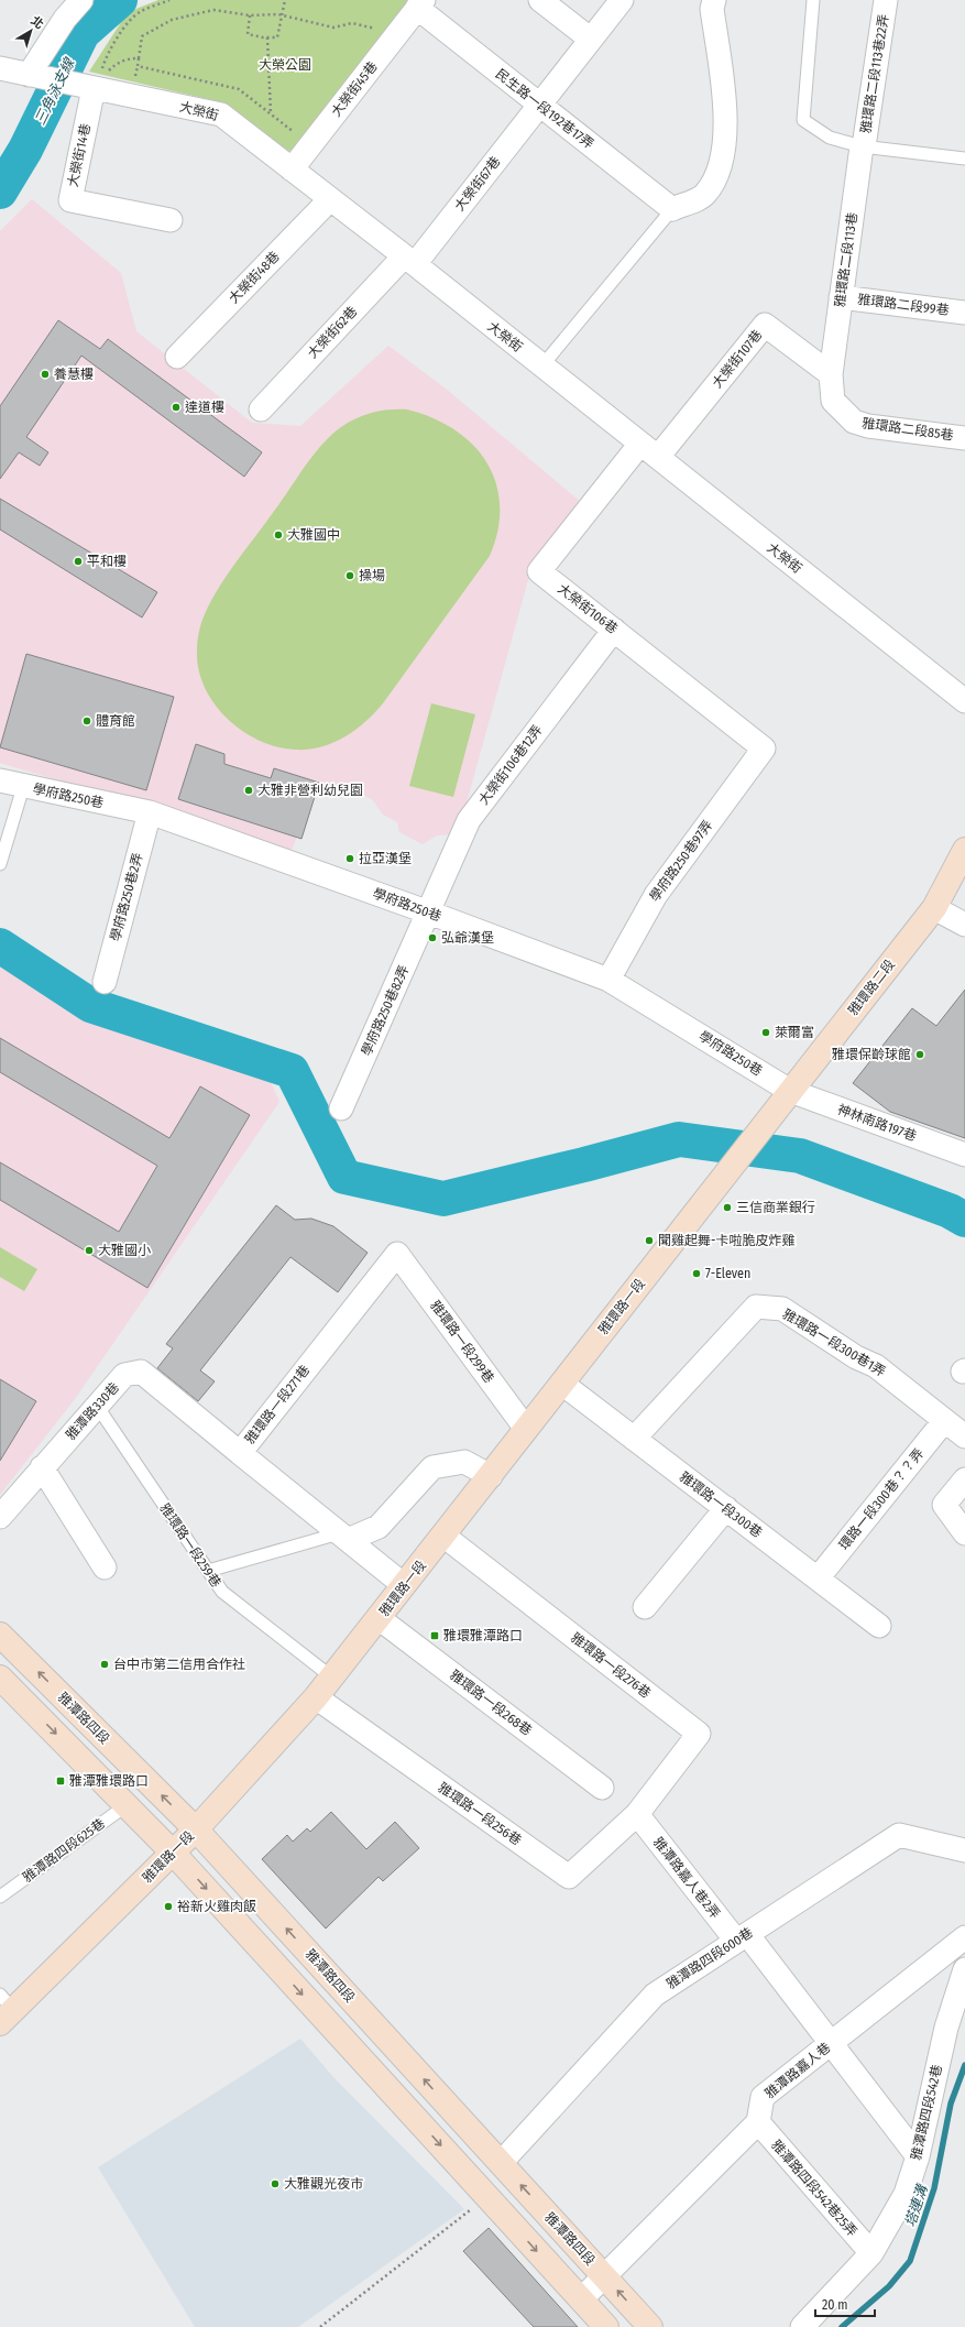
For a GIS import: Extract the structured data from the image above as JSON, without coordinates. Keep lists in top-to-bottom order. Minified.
{"streets":{"street":["雅環路二段113巷22弄","大榮街45巷","民生路一段192巷17弄","大榮街","大榮街14巷","大榮街67巷","雅環路二段113巷","大榮街48巷","雅環路二段99巷","大榮街62巷","大榮街107巷","雅環路二段85巷","大榮街106巷","大榮街106巷12弄","學府路250巷","學府路250巷97弄","學府路250巷2弄","雅環路二段","學府路250巷82弄","神林南路197巷","雅環路一段","雅環路一段299巷","雅環路一段300巷1弄","雅環路一段271巷","雅潭路330巷","環路一段300巷？？弄","雅環路一段300巷","雅環路一段276巷","雅環路一段268巷","雅潭路四段","雅環路一段256巷","雅潭路嘉人巷2弄","雅潭路四段600巷","雅潭路嘉人巷","雅潭路四段542巷","雅潭路四段542巷25弄"],"lane":["雅環路一段259巷","雅潭路四段625巷"]},"crossings":[["雅環路二段113巷22弄","雅環路二段113巷"],["大榮街45巷","民生路一段192巷17弄"],["大榮街45巷","大榮街"],["民生路一段192巷17弄","大榮街67巷"],["大榮街","大榮街14巷"],["大榮街","大榮街67巷"],["大榮街","大榮街48巷"],["大榮街","大榮街62巷"],["大榮街","大榮街107巷"],["大榮街","大榮街106巷"],["大榮街67巷","大榮街62巷"],["雅環路二段113巷","雅環路二段99巷"],["雅環路二段113巷","大榮街107巷"],["雅環路二段113巷","雅環路二段85巷"],["大榮街107巷","雅環路二段85巷"],["大榮街107巷","大榮街106巷"],["大榮街106巷","大榮街106巷12弄"],["大榮街106巷","學府路250巷97弄"],["大榮街106巷12弄","學府路250巷"],["大榮街106巷12弄","學府路250巷82弄"],["學府路250巷","學府路250巷97弄"],["學府路250巷","學府路250巷2弄"],["學府路250巷","雅環路二段"],["學府路250巷","學府路250巷82弄"],["學府路250巷","神林南路197巷"],["雅環路二段","神林南路197巷"],["雅環路二段","雅環路一段"],["雅環路一段","雅環路一段299巷"],["雅環路一段","雅環路一段271巷"],["雅環路一段","雅環路一段300巷"],["雅環路一段","雅環路一段259巷"],["雅環路一段","雅環路一段276巷"],["雅環路一段","雅環路一段268巷"],["雅環路一段","雅潭路四段"],["雅環路一段","雅環路一段256巷"],["雅環路一段299巷","雅環路一段271巷"],["雅環路一段300巷1弄","環路一段300巷？？弄"],["雅環路一段300巷1弄","雅環路一段300巷"],["雅環路一段271巷","雅潭路330巷"],["雅潭路330巷","雅環路一段259巷"],["環路一段300巷？？弄","雅環路一段300巷"],["雅環路一段276巷","雅環路一段256巷"],["雅環路一段276巷","雅潭路嘉人巷2弄"],["雅潭路四段","雅潭路四段600巷"],["雅環路一段256巷","雅潭路嘉人巷2弄"],["雅潭路嘉人巷2弄","雅潭路四段600巷"],["雅潭路嘉人巷2弄","雅潭路嘉人巷"],["雅潭路嘉人巷2弄","雅潭路四段542巷"],["雅潭路嘉人巷","雅潭路四段542巷25弄"],["雅潭路四段542巷","雅潭路四段542巷25弄"]],"water":["三角泳支線","塔連溝"],"parks":["大榮公園"],"places":{"other":["養慧樓","達道樓","大雅國中","平和樓","操場","體育館","大雅非營利幼兒園","拉亞漢堡","弘爺漢堡","萊爾富","雅環保齡球館","三信商業銀行","聞雞起舞-卡啦脆皮炸雞","大雅國小","7-Eleven","台中市第二信用合作社","裕新火雞肉飯","大雅觀光夜市"],"transit":["雅環雅潭路口","雅潭雅環路口"]},"scale_bar":"20 m","north":"top right"}
